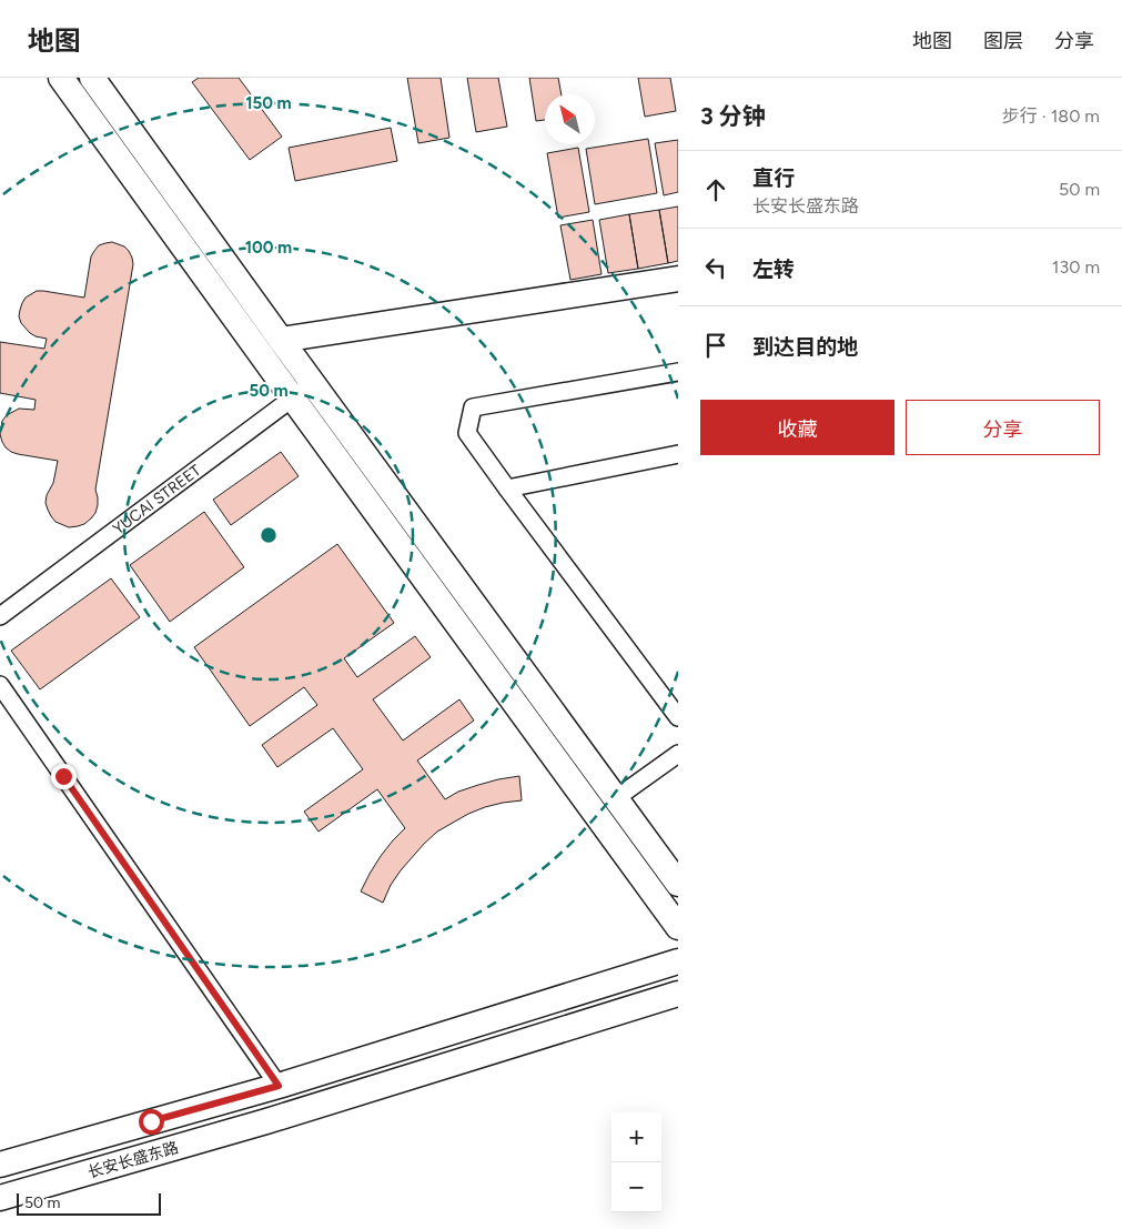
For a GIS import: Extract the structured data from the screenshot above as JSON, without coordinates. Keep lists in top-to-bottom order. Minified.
{"streets":{"street":["YUCAI STREET","长安长盛东路"]},"scale_bar":"50 m","north":"top left","page":{"header":"地图","nav":["地图","图层","分享"],"heading":["3 分钟","步行 · 180 m"],"list":[["直行","长安长盛东路","50 m"],["左转","130 m"],"到达目的地"],"buttons":["收藏","分享"],"map_buttons":["+","−"],"scale":"50 m"},"rings":["150 m","100 m","50 m"]}
